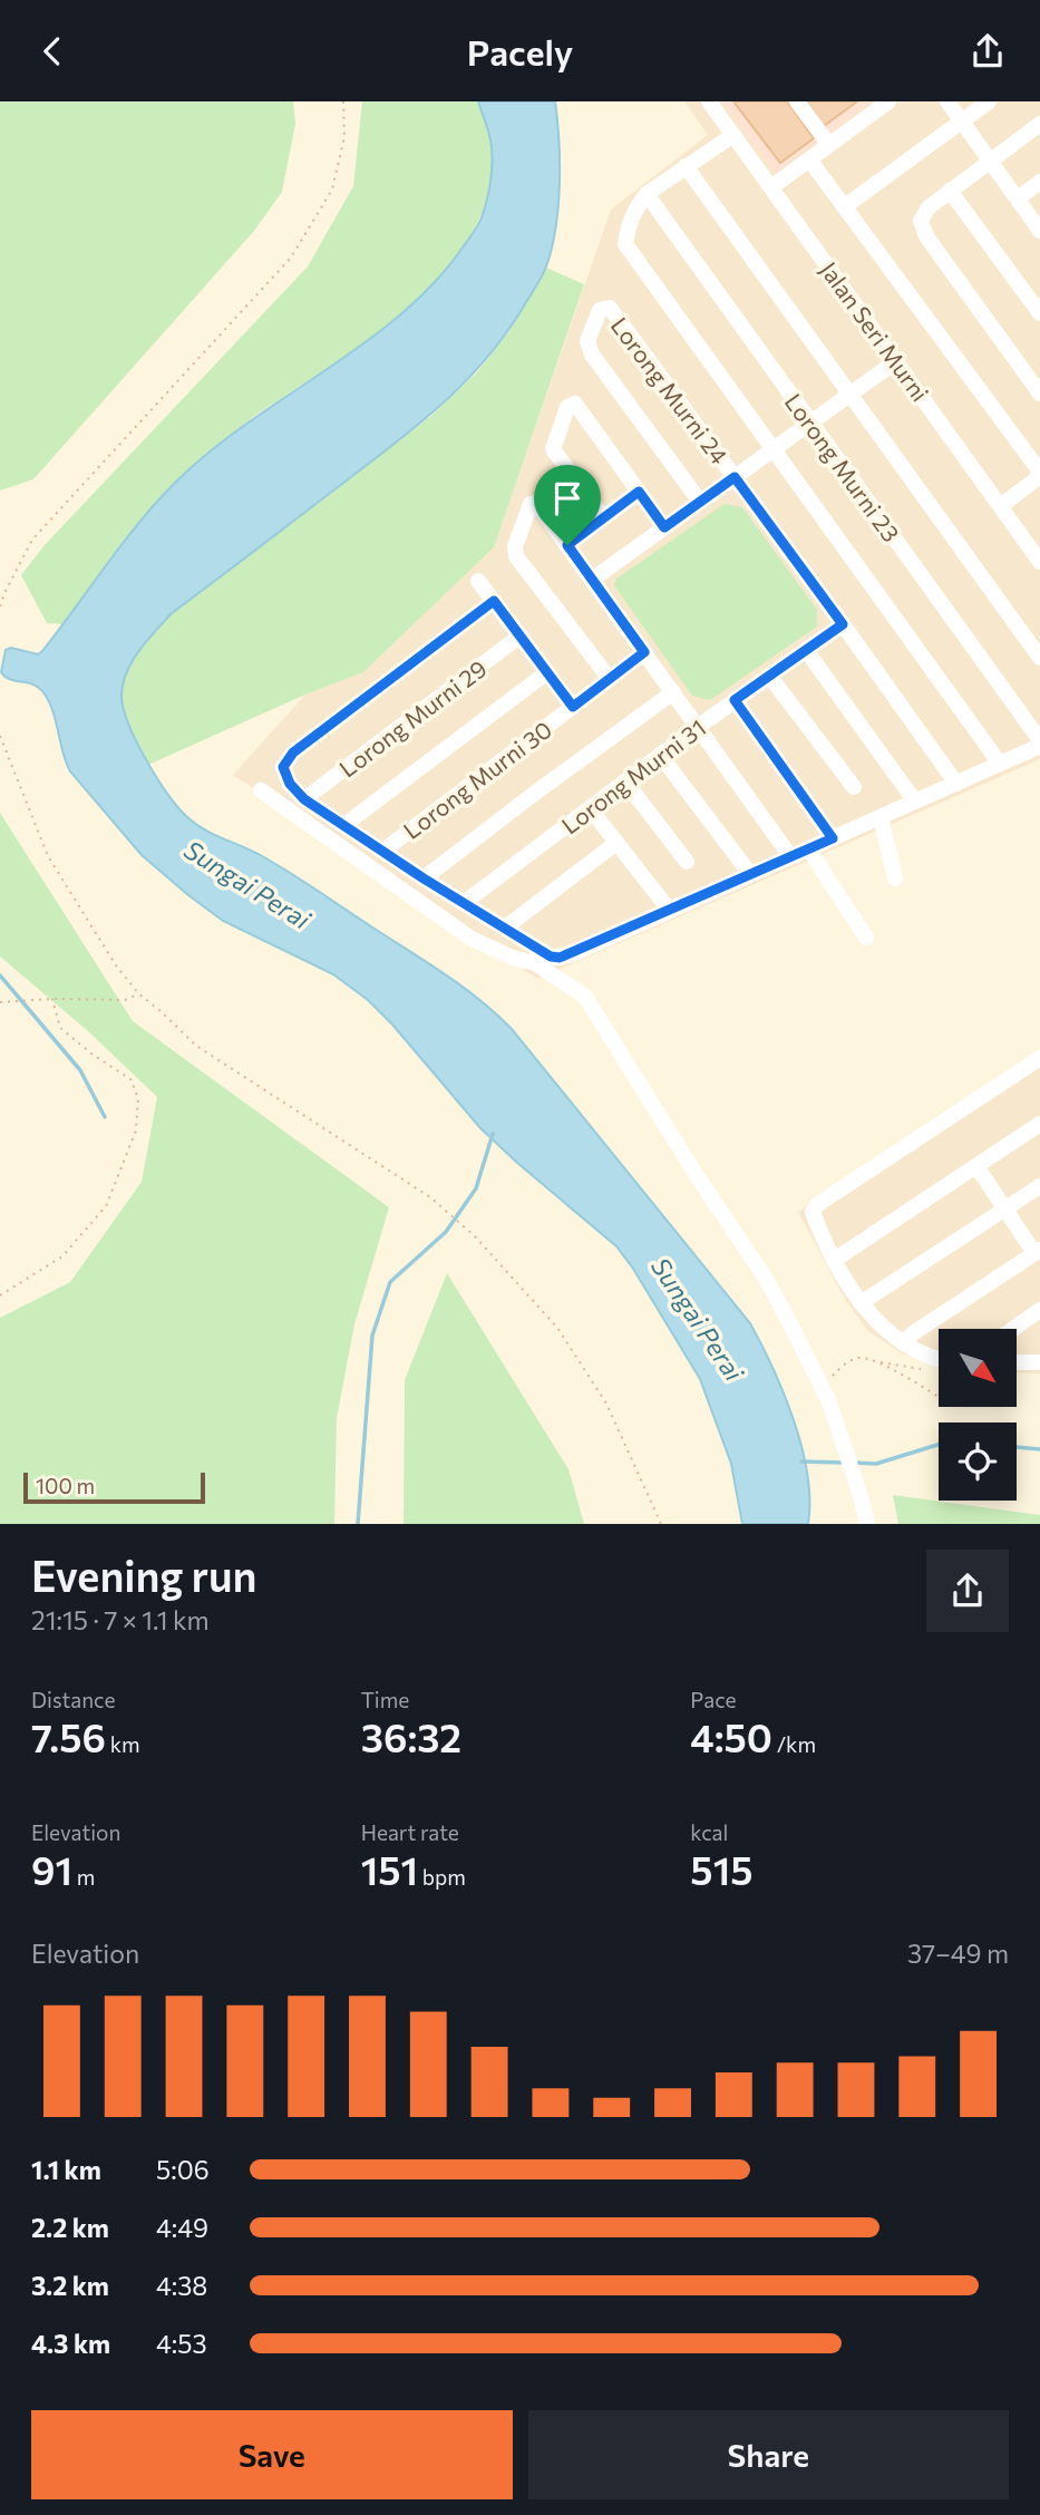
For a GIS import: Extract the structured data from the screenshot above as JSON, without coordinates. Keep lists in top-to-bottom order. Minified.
{"streets":{"street":["Jalan Seri Murni","Lorong Murni 24","Lorong Murni 23","Lorong Murni 29","Lorong Murni 31","Lorong Murni 30"]},"crossings":[["Lorong Murni 24","Lorong Murni 31"]],"water":["Sungai Perai"],"scale_bar":"100 m","north":"bottom right","page":{"header":"Pacely","scale":"100 m","heading":["Evening run","21:15 · 7 × 1.1 km"],"stats":[["Distance","7.56 km"],["Time","36:32"],["Pace","4:50 /km"],["Elevation","91 m"],["Heart rate","151 bpm"],["kcal","515"]],"chart":["Elevation","37–49 m"],"list":[{"name":"1.1 km","note":"5:06"},{"name":"2.2 km","note":"4:49"},{"name":"3.2 km","note":"4:38"},{"name":"4.3 km","note":"4:53"}],"buttons":["Save","Share"]}}
